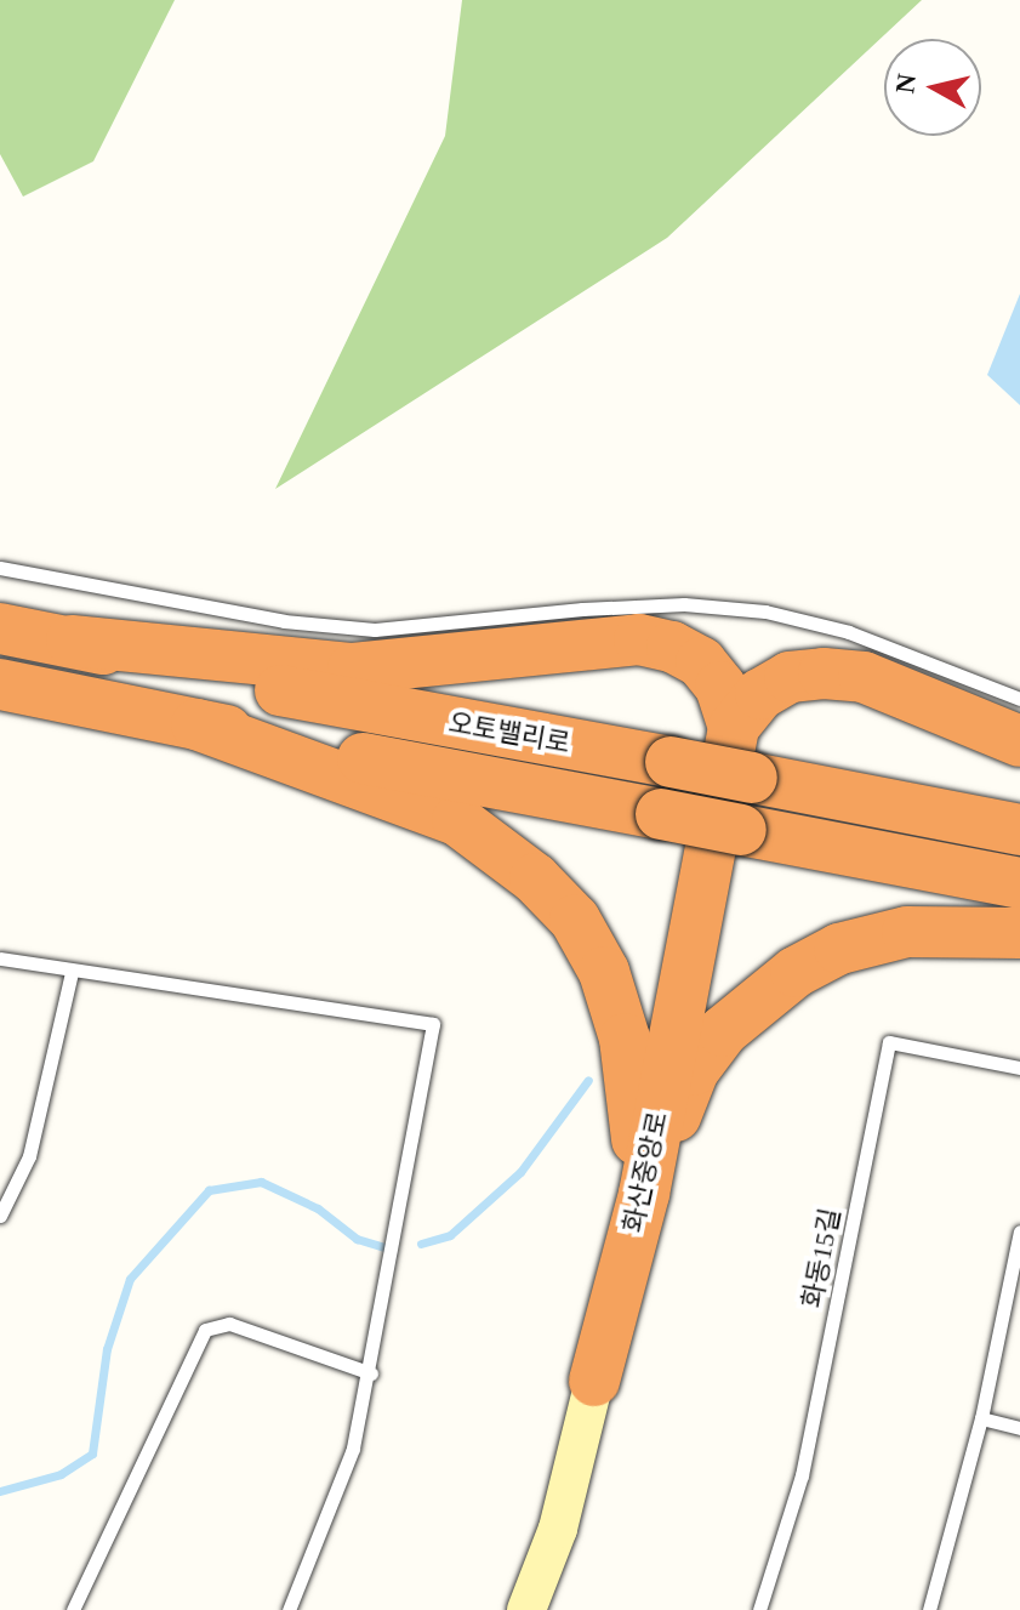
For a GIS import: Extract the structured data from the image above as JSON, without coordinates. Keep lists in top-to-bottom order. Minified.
{"streets":{"highway":["오토밸리로","화산중앙로"],"lane":["화동15길"]},"north":"left"}
